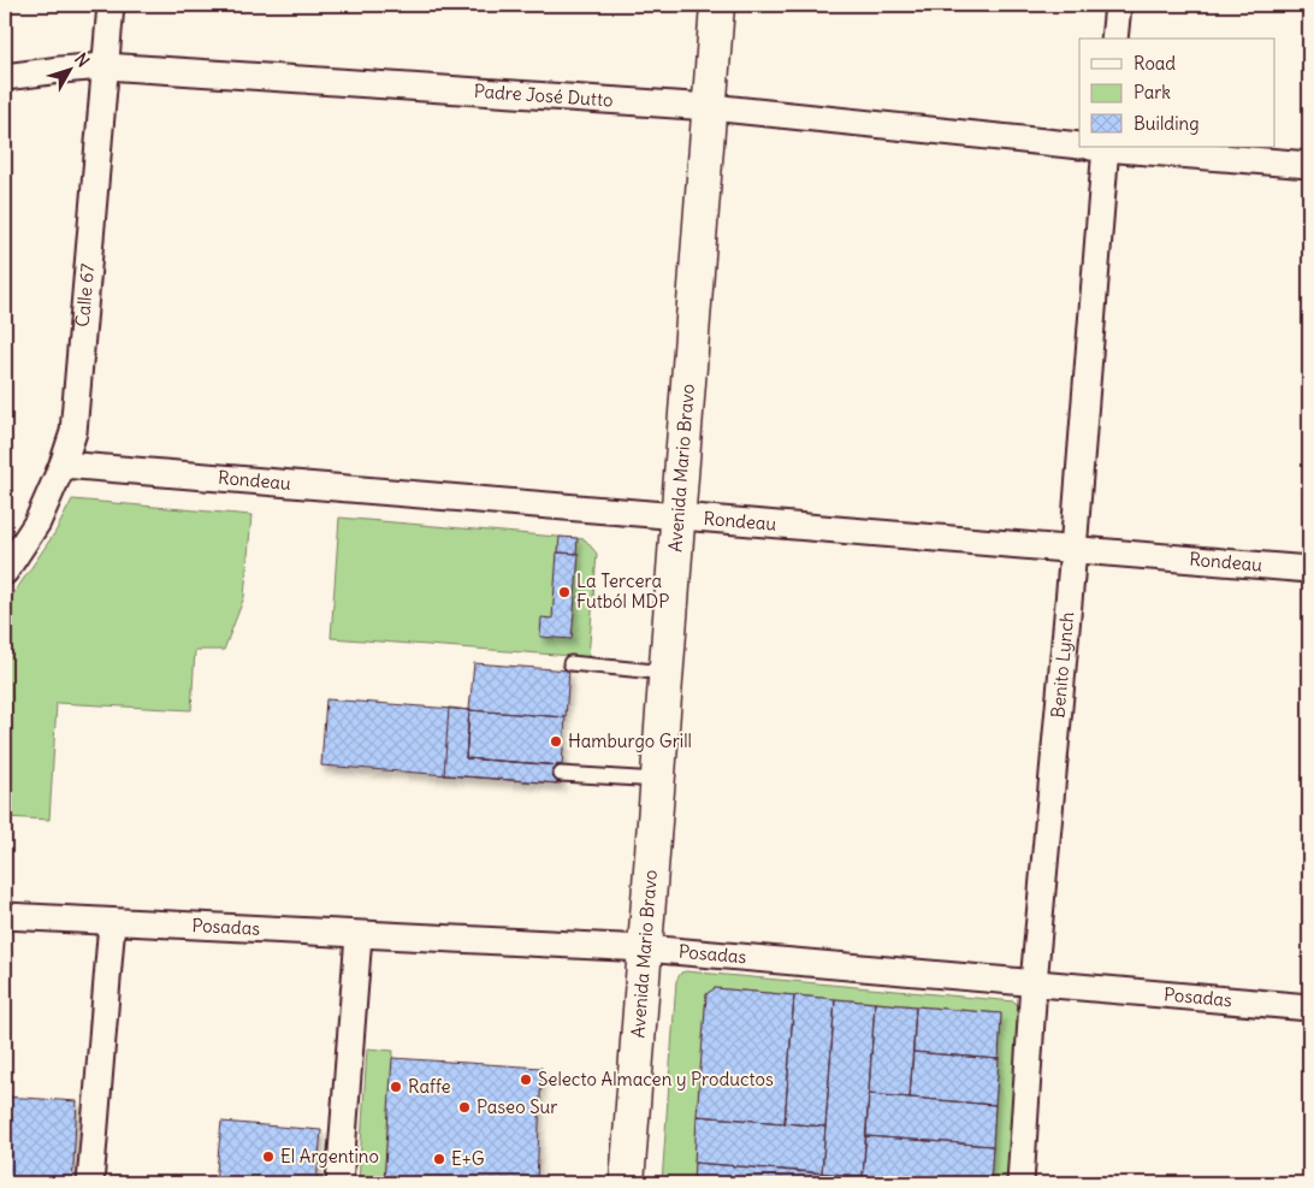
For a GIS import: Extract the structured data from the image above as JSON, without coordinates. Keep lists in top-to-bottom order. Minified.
{"streets":{"main road":["Avenida Mario Bravo"],"street":["Padre José Dutto","Calle 67","Rondeau","Benito Lynch","Posadas"]},"crossings":[["Padre José Dutto","Calle 67"],["Padre José Dutto","Avenida Mario Bravo"],["Padre José Dutto","Benito Lynch"],["Calle 67","Rondeau"],["Avenida Mario Bravo","Rondeau"],["Avenida Mario Bravo","Posadas"],["Rondeau","Benito Lynch"],["Benito Lynch","Posadas"]],"places":["La Tercera Futból MDP","Hamburgo Grill","Selecto Almacen y Productos","Raffe","Paseo Sur","El Argentino","E+G"],"legend":["Road","Park","Building"],"north":"top right"}
